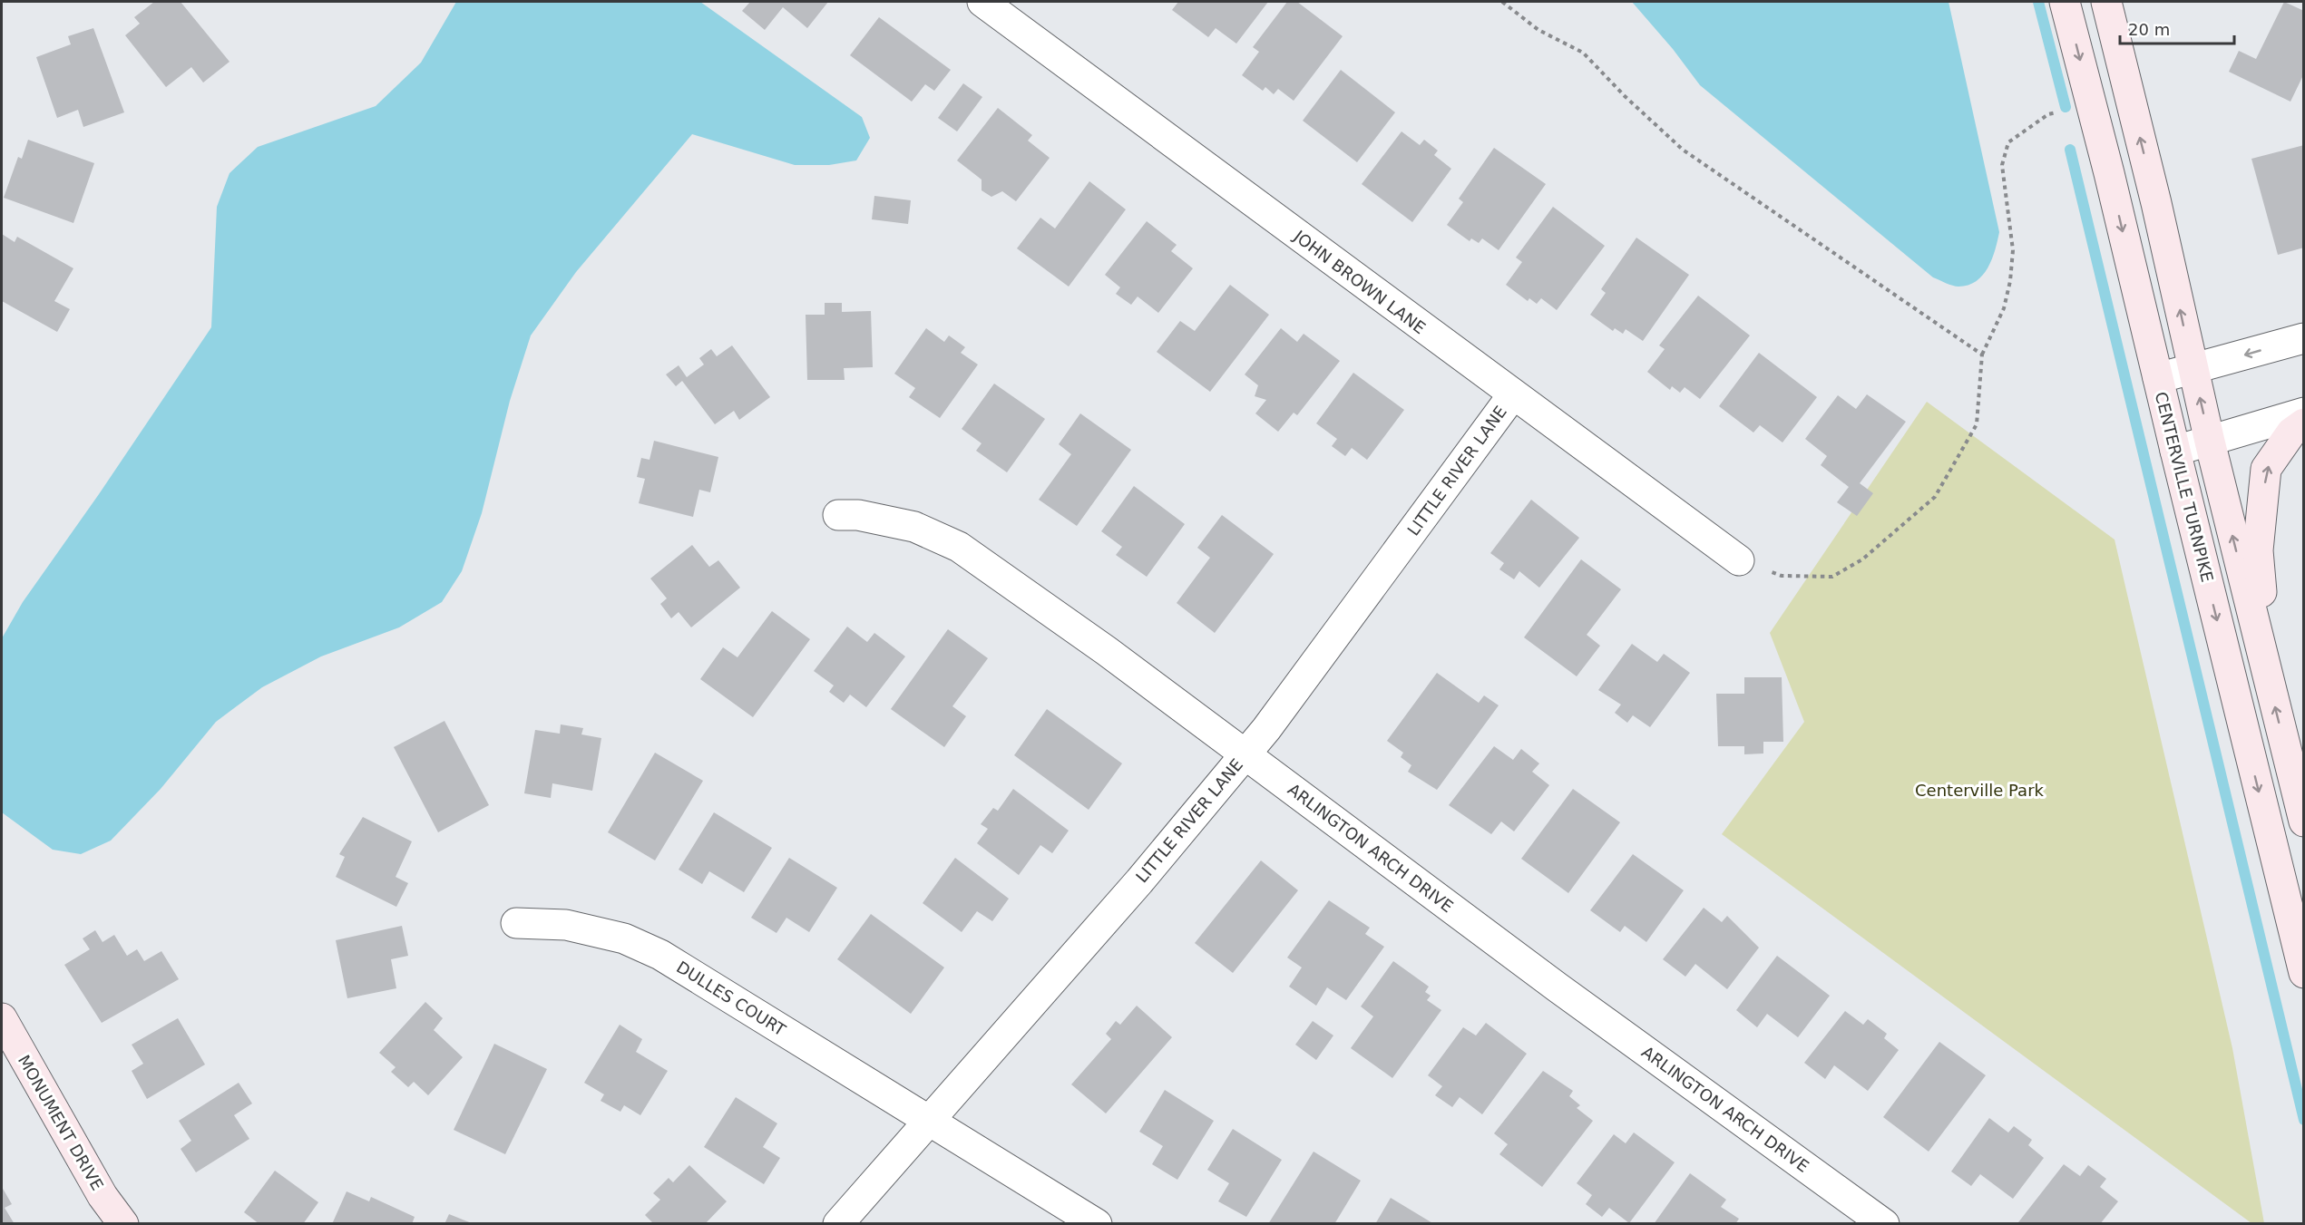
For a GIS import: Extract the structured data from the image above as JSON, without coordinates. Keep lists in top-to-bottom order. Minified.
{"streets":{"main road":["CENTERVILLE TURNPIKE","MONUMENT DRIVE"],"street":["JOHN BROWN LANE","LITTLE RIVER LANE","ARLINGTON ARCH DRIVE","DULLES COURT"]},"crossings":[["JOHN BROWN LANE","LITTLE RIVER LANE"],["LITTLE RIVER LANE","ARLINGTON ARCH DRIVE"],["LITTLE RIVER LANE","DULLES COURT"]],"parks":["Centerville Park"],"scale_bar":"20 m"}
